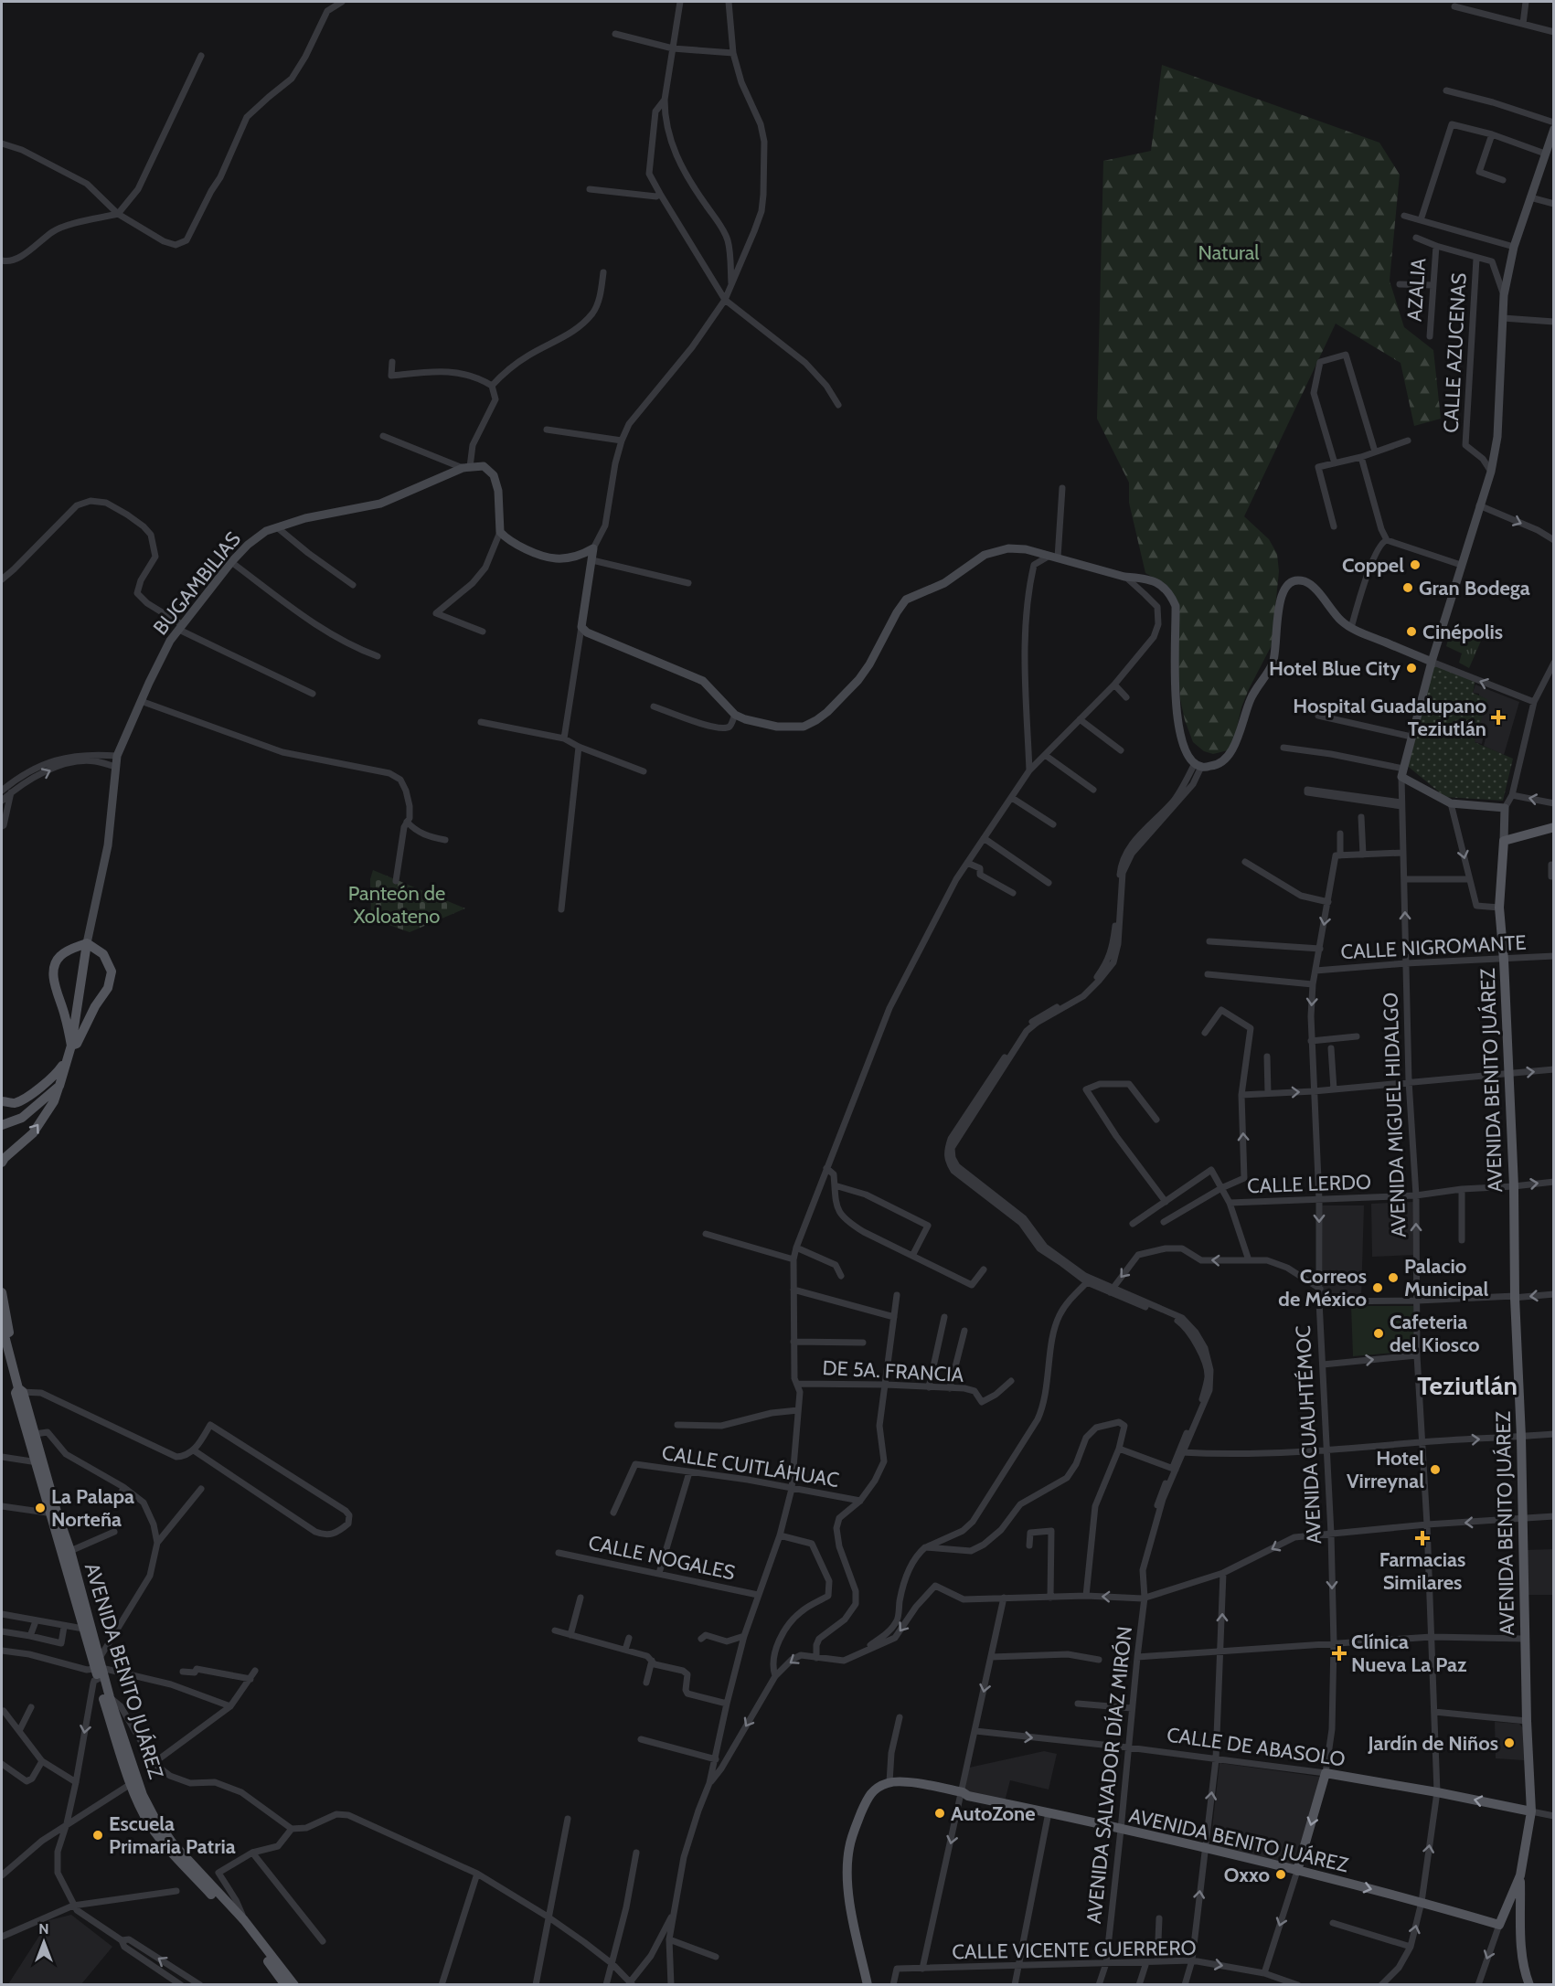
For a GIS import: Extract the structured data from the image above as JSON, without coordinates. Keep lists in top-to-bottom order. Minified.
{"streets":{"main road":["BUGAMBILIAS","AVENIDA BENITO JUÁREZ","AVENIDA MIGUEL HIDALGO","AVENIDA CUAUHTÉMOC","CALLE DE ABASOLO"],"street":["AZALIA","CALLE AZUCENAS","CALLE NIGROMANTE","CALLE LERDO","DE 5A. FRANCIA","CALLE CUITLÁHUAC","CALLE NOGALES","AVENIDA SALVADOR DÍAZ MIRÓN","CALLE VICENTE GUERRERO"]},"crossings":[["CALLE AZUCENAS","AVENIDA MIGUEL HIDALGO"],["CALLE NIGROMANTE","AVENIDA BENITO JUÁREZ"],["CALLE NIGROMANTE","AVENIDA MIGUEL HIDALGO"],["CALLE NIGROMANTE","AVENIDA CUAUHTÉMOC"],["AVENIDA BENITO JUÁREZ","AVENIDA MIGUEL HIDALGO"],["AVENIDA BENITO JUÁREZ","CALLE LERDO"],["AVENIDA BENITO JUÁREZ","AVENIDA CUAUHTÉMOC"],["AVENIDA BENITO JUÁREZ","CALLE DE ABASOLO"],["AVENIDA BENITO JUÁREZ","AVENIDA SALVADOR DÍAZ MIRÓN"],["AVENIDA MIGUEL HIDALGO","CALLE LERDO"],["AVENIDA MIGUEL HIDALGO","CALLE DE ABASOLO"],["CALLE LERDO","AVENIDA CUAUHTÉMOC"],["AVENIDA CUAUHTÉMOC","CALLE DE ABASOLO"],["AVENIDA CUAUHTÉMOC","CALLE VICENTE GUERRERO"],["CALLE DE ABASOLO","AVENIDA SALVADOR DÍAZ MIRÓN"],["AVENIDA SALVADOR DÍAZ MIRÓN","CALLE VICENTE GUERRERO"]],"one_way":["AVENIDA CUAUHTÉMOC"],"districts":["Teziutlán"],"parks":["Natural","Panteón de Xoloateno"],"places":{"other":["Coppel","Gran Bodega","Cinépolis","Hotel Blue City","Palacio Municipal","Correos de México","Cafeteria del Kiosco","Hotel Virreynal","La Palapa Norteña","Jardín de Niños","AutoZone","Escuela Primaria Patria","Oxxo"],"health":["Hospital Guadalupano Teziutlán","Farmacias Similares","Clínica Nueva La Paz"]},"north":"top"}
